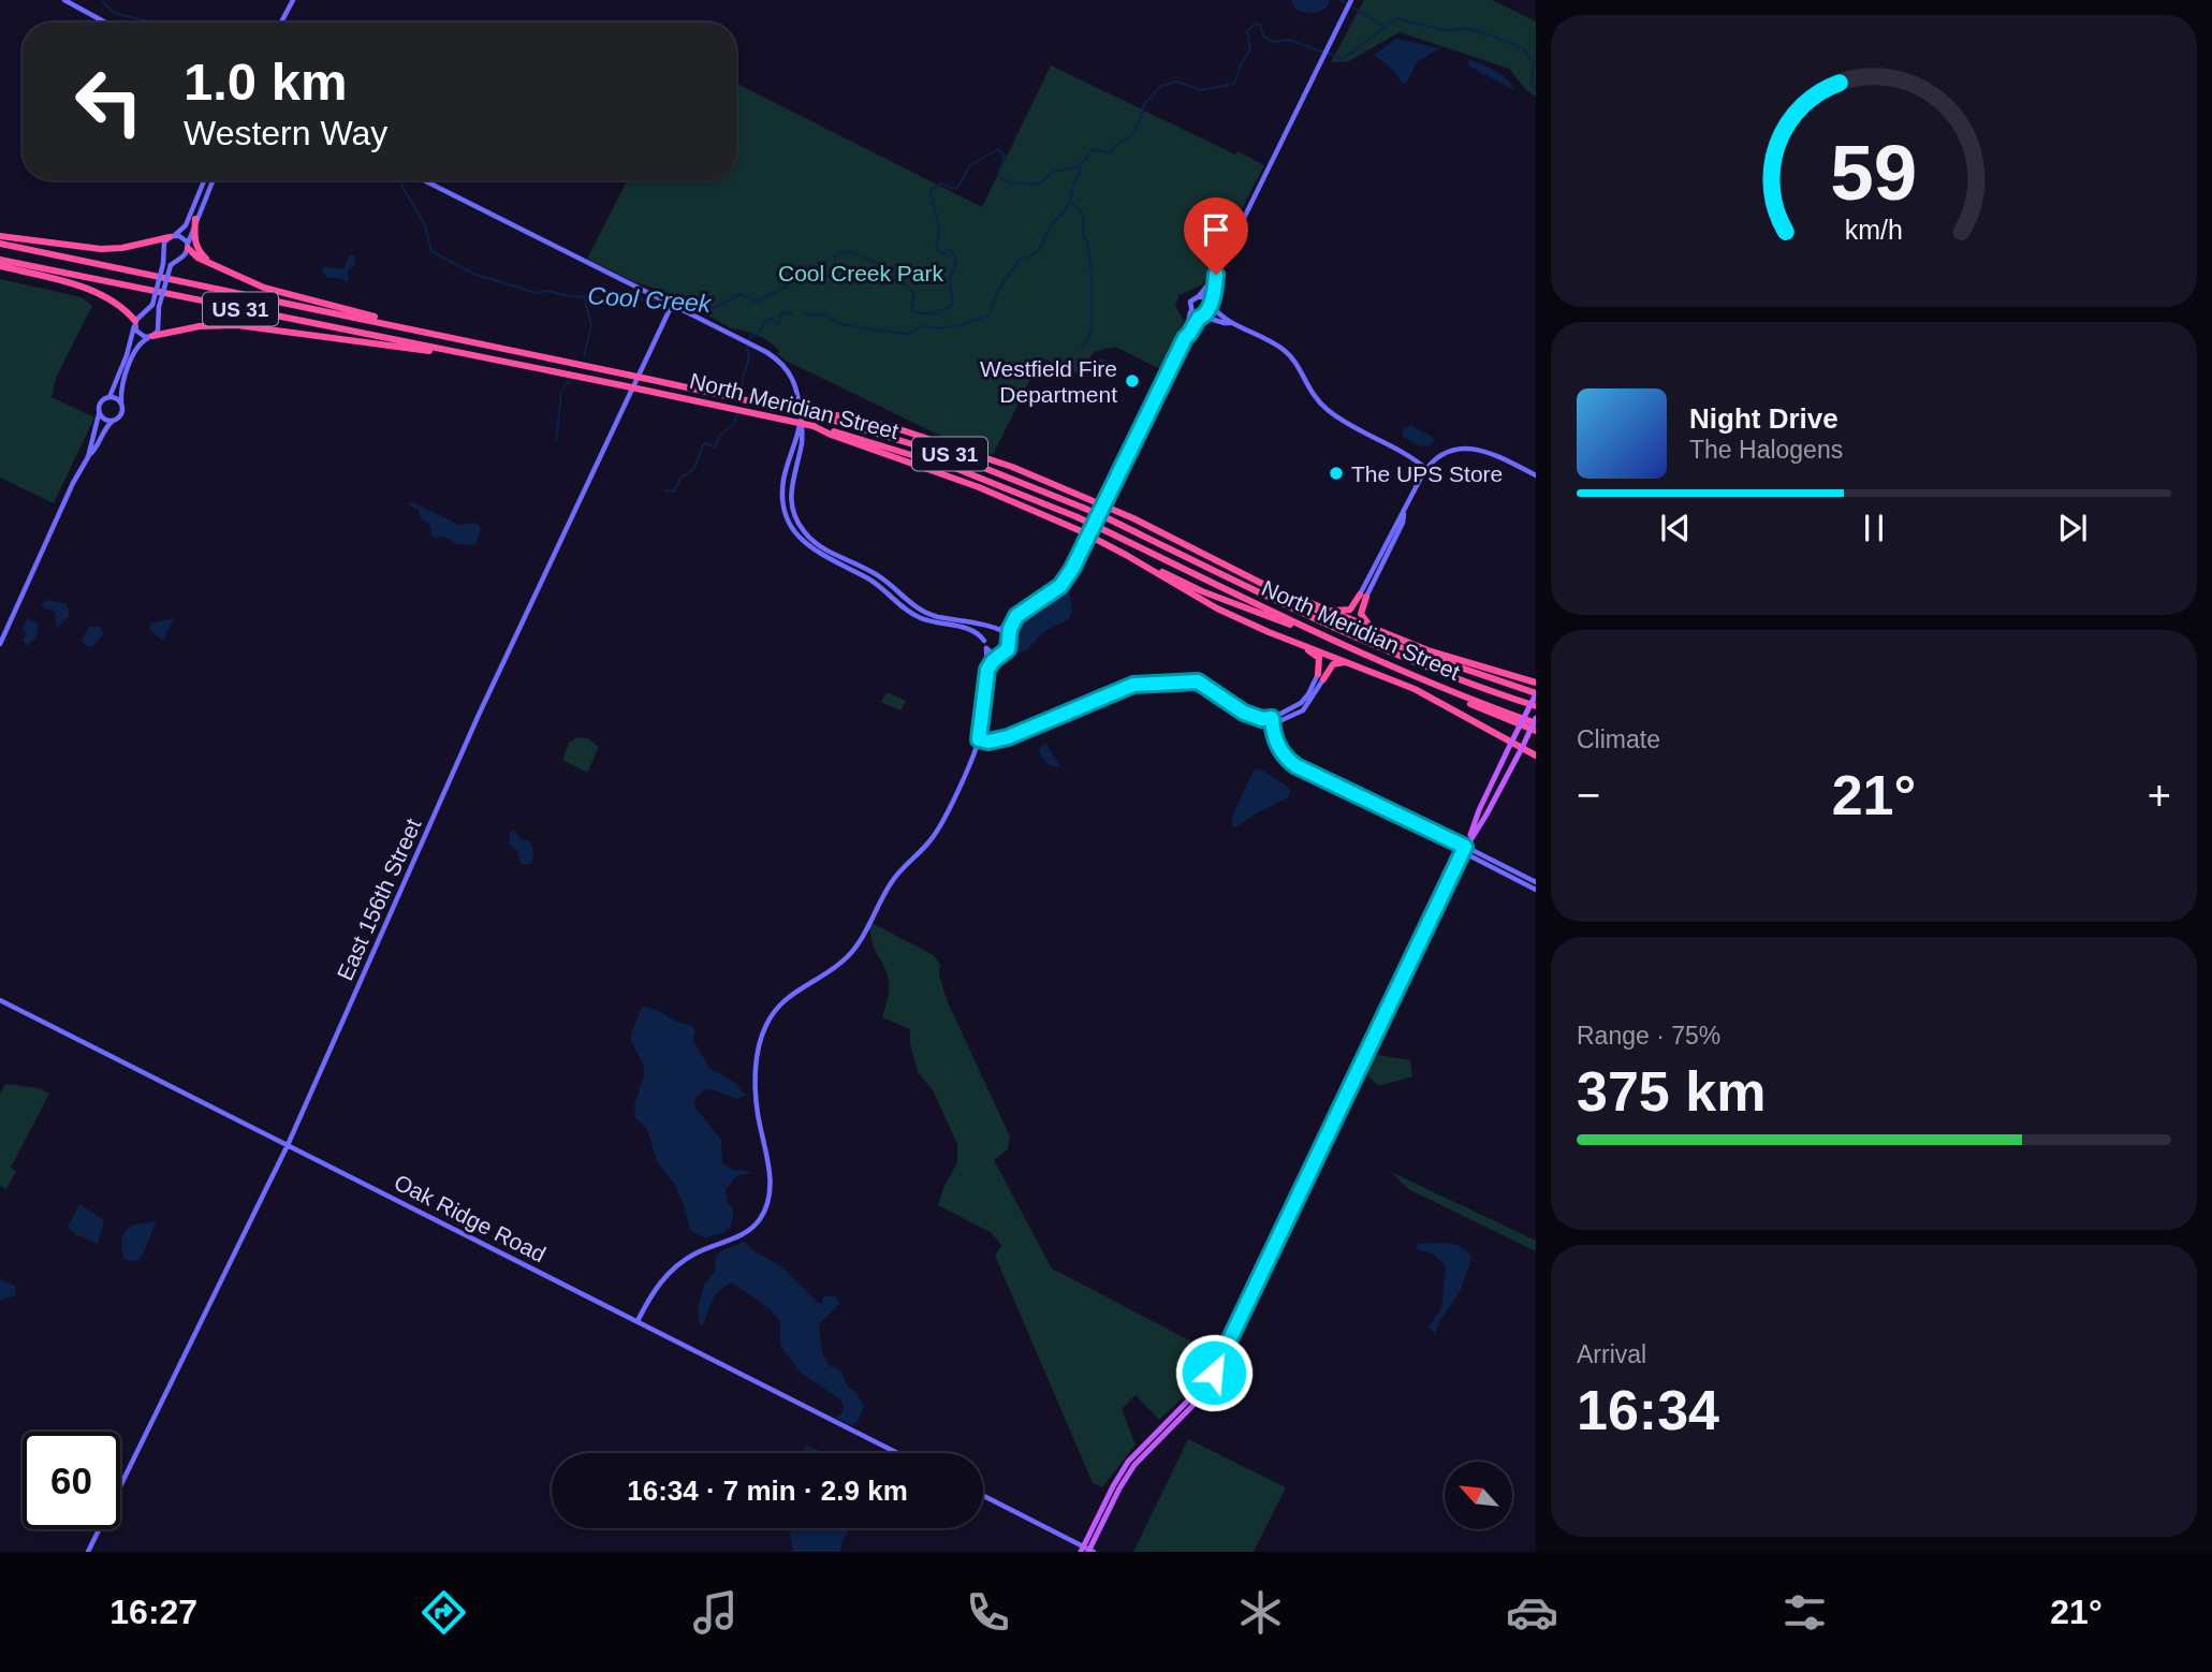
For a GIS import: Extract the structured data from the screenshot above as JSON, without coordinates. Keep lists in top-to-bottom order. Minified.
{"streets":{"highway":["US 31","North Meridian Street"],"street":["East 156th Street","Oak Ridge Road"]},"crossings":[["East 156th Street","Oak Ridge Road"]],"water":["Cool Creek"],"parks":["Cool Creek Park"],"places":["Westfield Fire Department","The UPS Store"],"north":"top left","page":{"turn":["1.0 km","Western Way"],"song":["Night Drive","The Halogens"],"tile":["Climate",["Range · 75%","375 km"],["Arrival","16:34"]],"heat":["−","21°","+"],"limit":"60","trip":"16:34 · 7 min · 2.9 km","tabs":["16:27","21°"],"gauge":["59","km/h"]}}
